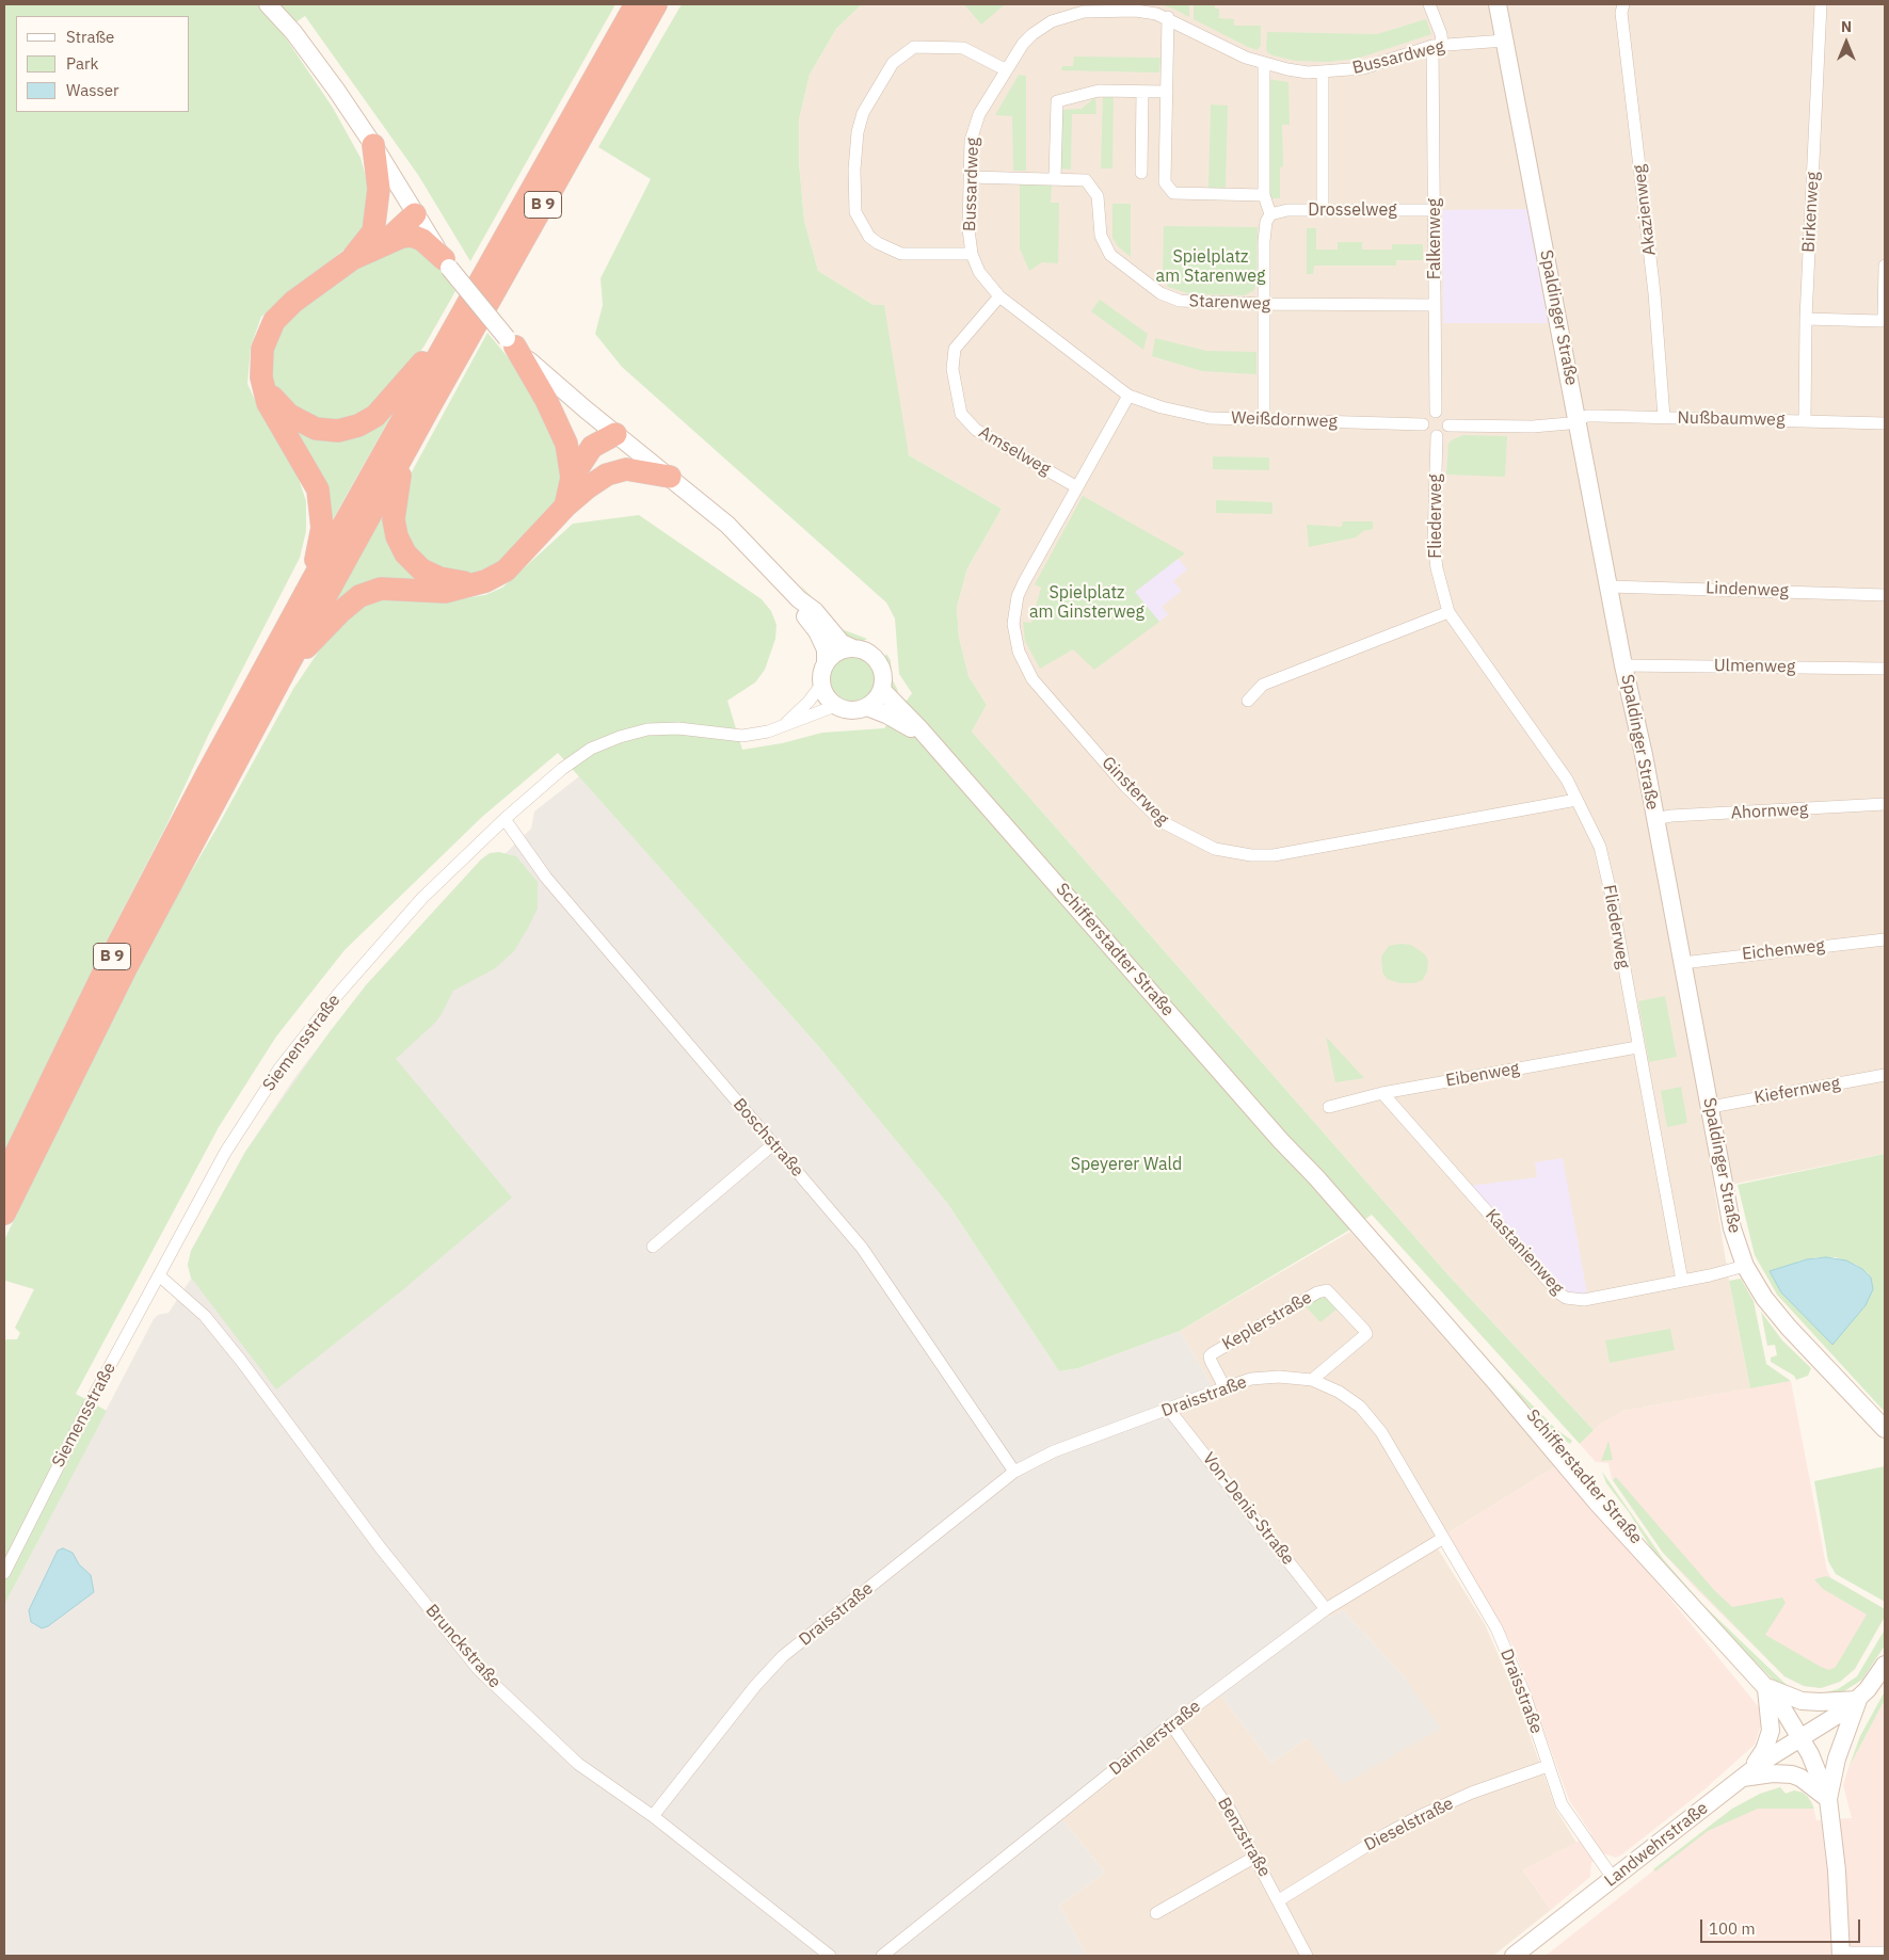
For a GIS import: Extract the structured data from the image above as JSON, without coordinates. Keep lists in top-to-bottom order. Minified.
{"streets":{"highway":["B 9"],"main road":["Spaldinger Straße","Schifferstadter Straße","Landwehrstraße"],"street":["Bussardweg","Drosselweg","Akazienweg","Birkenweg","Falkenweg","Starenweg","Nußbaumweg","Weißdornweg","Amselweg","Fliederweg","Lindenweg","Ulmenweg","Ginsterweg","Ahornweg","Eichenweg","Siemensstraße","Eibenweg","Kiefernweg","Boschstraße","Kastanienweg","Keplerstraße","Draisstraße","Von-Denis-Straße","Brunckstraße","Daimlerstraße","Dieselstraße","Benzstraße"]},"crossings":[["Bussardweg","Falkenweg"],["Bussardweg","Starenweg"],["Bussardweg","Spaldinger Straße"],["Bussardweg","Weißdornweg"],["Bussardweg","Amselweg"],["Bussardweg","Ginsterweg"],["Drosselweg","Falkenweg"],["Akazienweg","Nußbaumweg"],["Birkenweg","Nußbaumweg"],["Falkenweg","Starenweg"],["Falkenweg","Weißdornweg"],["Falkenweg","Fliederweg"],["Spaldinger Straße","Nußbaumweg"],["Spaldinger Straße","Lindenweg"],["Spaldinger Straße","Ulmenweg"],["Spaldinger Straße","Ahornweg"],["Spaldinger Straße","Eichenweg"],["Spaldinger Straße","Kiefernweg"],["Spaldinger Straße","Kastanienweg"],["Weißdornweg","Fliederweg"],["Weißdornweg","Ginsterweg"],["Amselweg","Ginsterweg"],["Fliederweg","Ginsterweg"],["Fliederweg","Eibenweg"],["Fliederweg","Kastanienweg"],["Schifferstadter Straße","Siemensstraße"],["Schifferstadter Straße","Landwehrstraße"],["Siemensstraße","Boschstraße"],["Siemensstraße","Brunckstraße"],["Eibenweg","Kastanienweg"],["Boschstraße","Draisstraße"],["Keplerstraße","Draisstraße"],["Draisstraße","Von-Denis-Straße"],["Draisstraße","Brunckstraße"],["Draisstraße","Daimlerstraße"],["Draisstraße","Dieselstraße"],["Draisstraße","Landwehrstraße"],["Von-Denis-Straße","Daimlerstraße"],["Daimlerstraße","Benzstraße"],["Dieselstraße","Benzstraße"]],"parks":["Spielplatz am Starenweg","Spielplatz am Ginsterweg","Speyerer Wald"],"legend":["Straße","Park","Wasser"],"scale_bar":"100 m","north":"top"}
